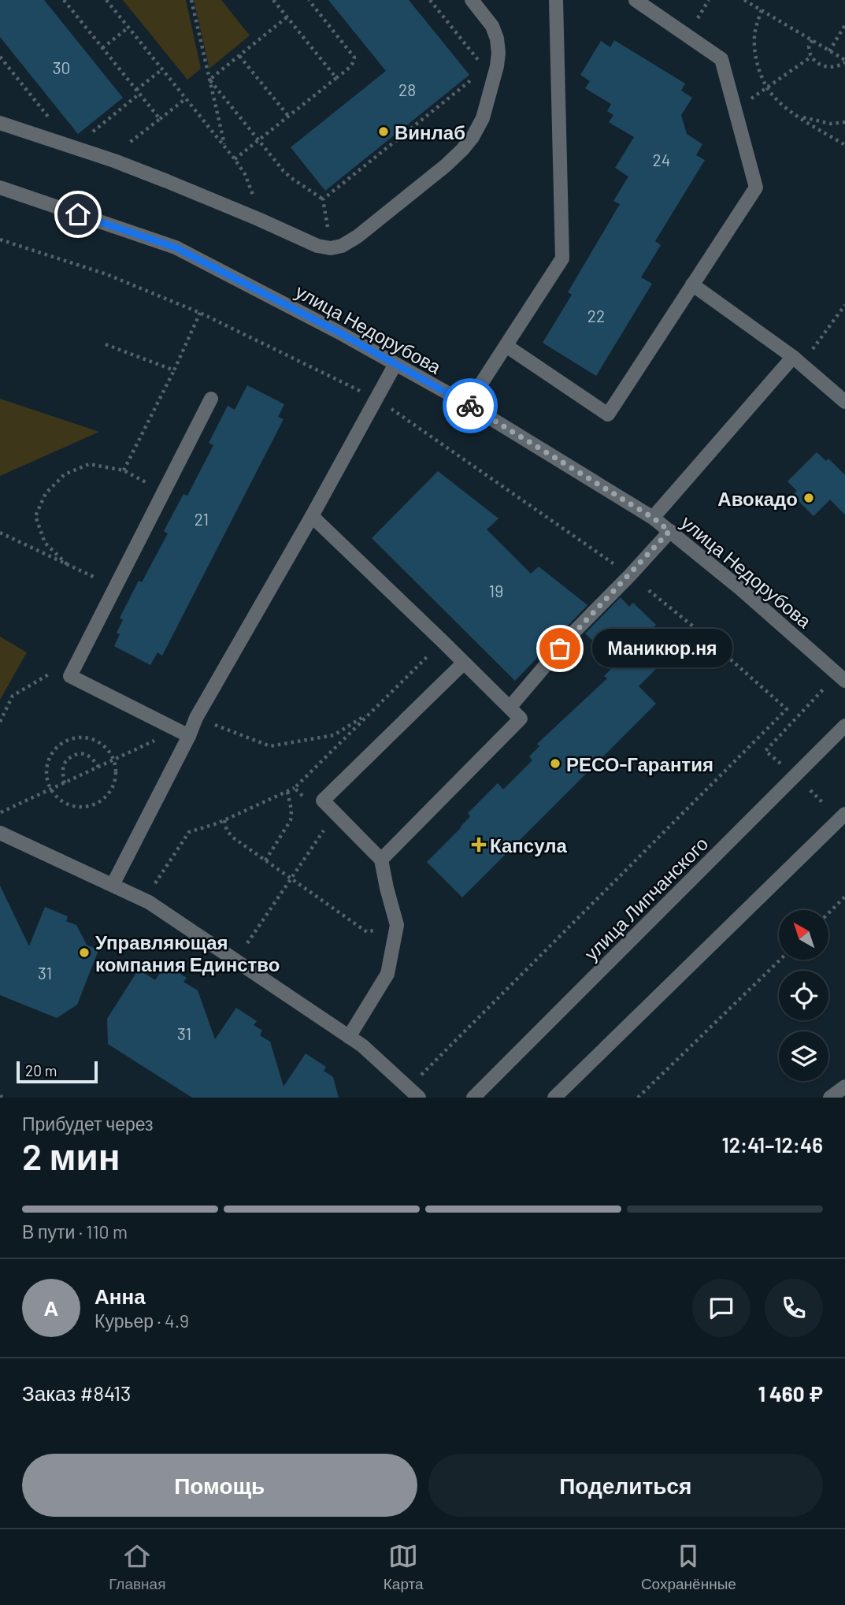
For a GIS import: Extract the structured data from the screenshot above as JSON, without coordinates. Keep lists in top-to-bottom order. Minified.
{"streets":{"street":["улица Недорубова","улица Липчанского"]},"places":{"other":["Винлаб","Авокадо","Маникюр.ня","РЕСО-Гарантия","Управляющая компания Единство"],"health":["Капсула"]},"house_numbers":["30","28","24","22","21","19","31","31"],"scale_bar":"20 m","north":"top left","page":{"bubble":"Маникюр.ня","scale":"20 m","heading":["2 мин","Прибудет через","12:41–12:46"],"panel":["Анна","Курьер · 4.9","Заказ #8413","1 460 ₽"],"bar":"В пути · 110 m","round":"А","buttons":["Помощь","Поделиться"],"tabs":["Главная","Карта","Сохранённые"]}}
